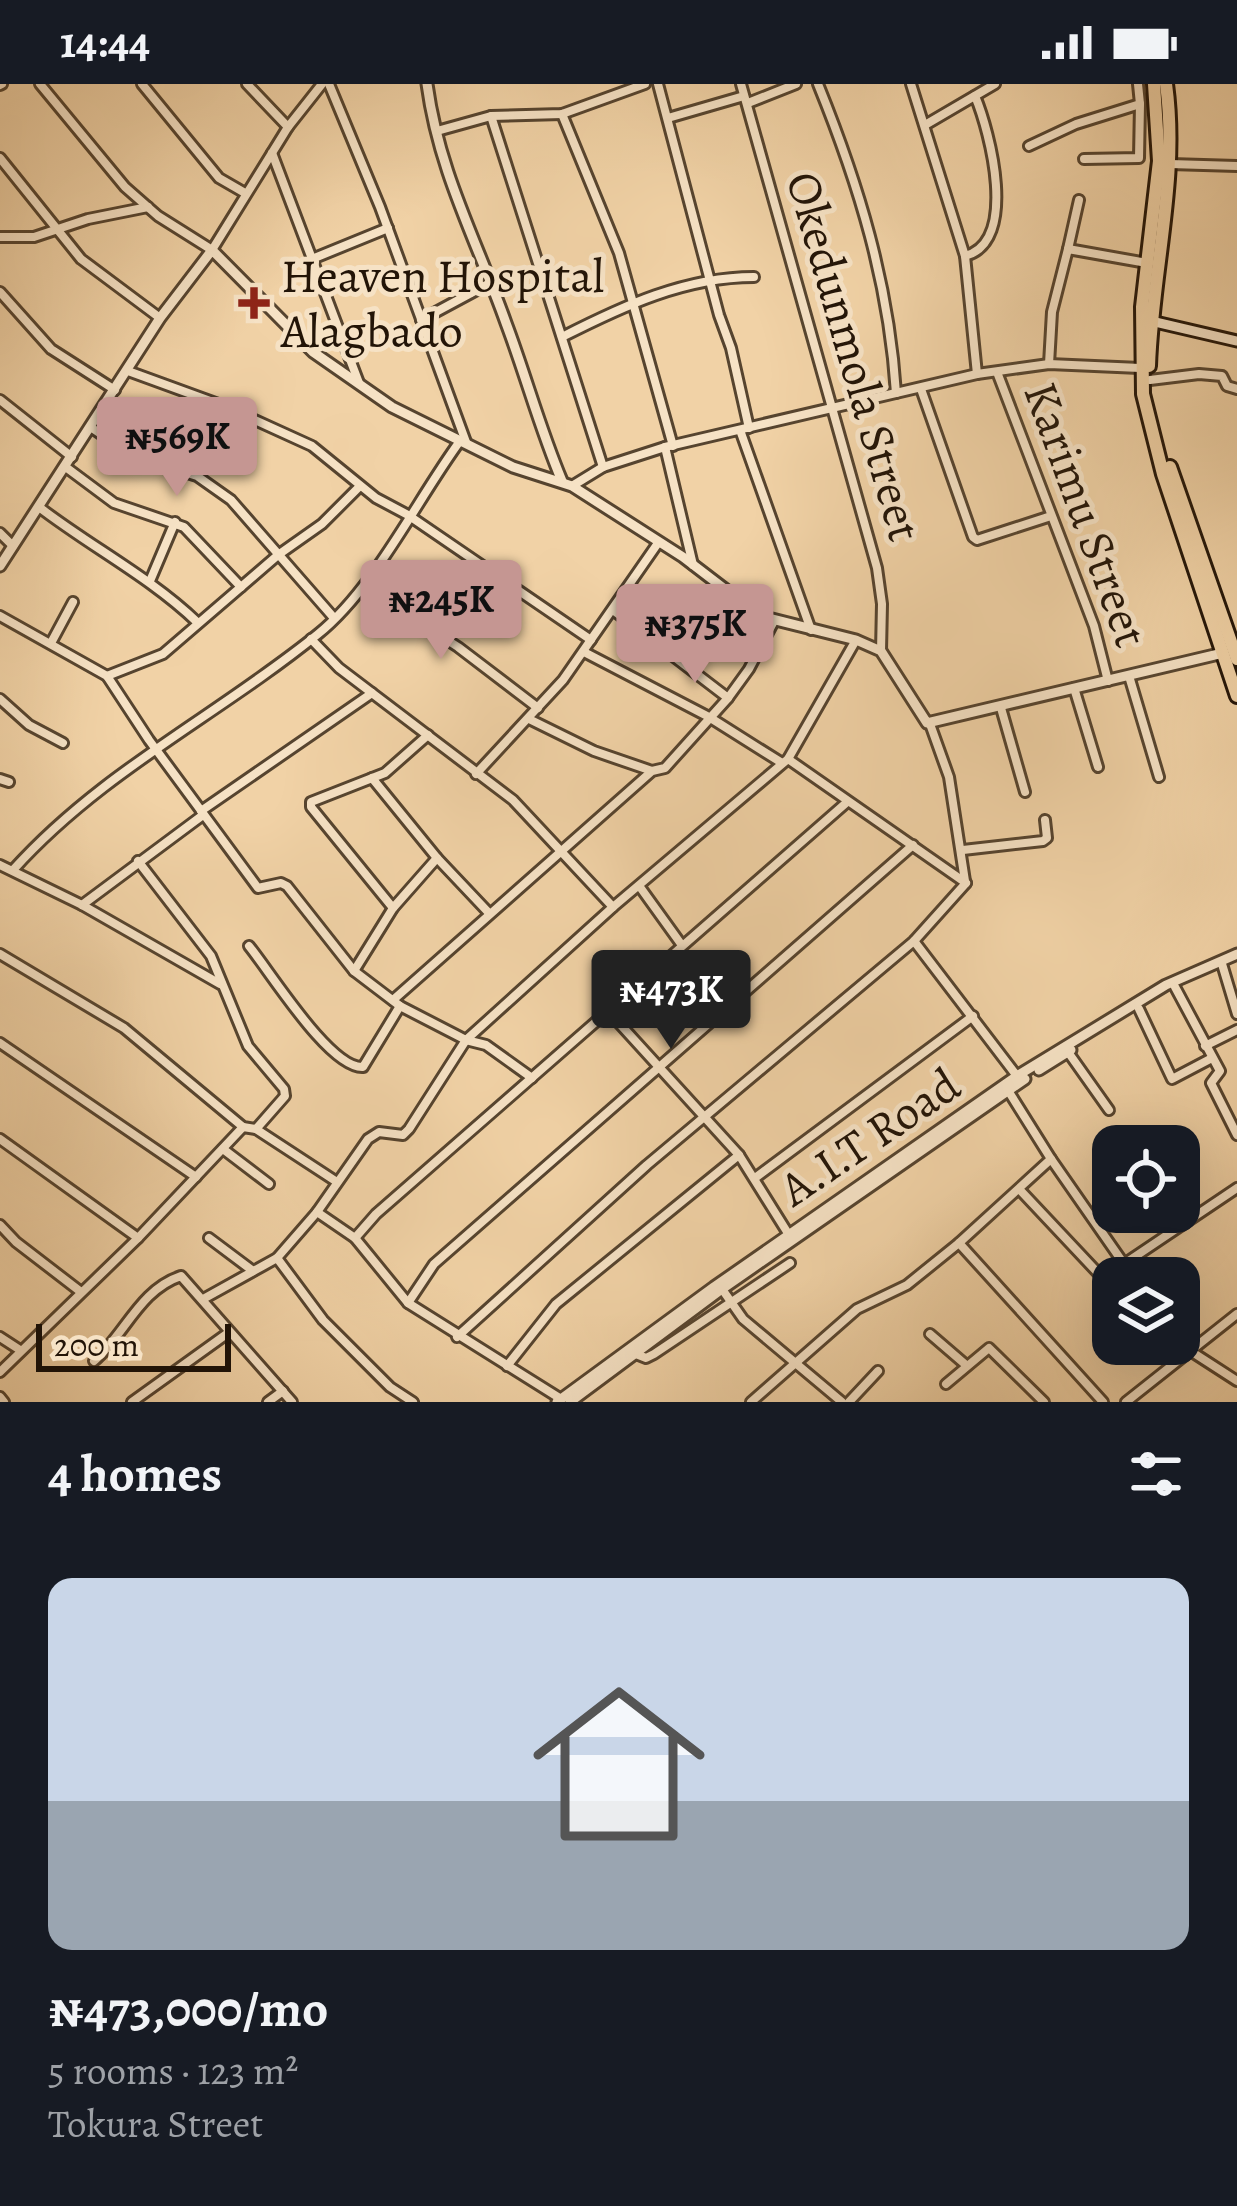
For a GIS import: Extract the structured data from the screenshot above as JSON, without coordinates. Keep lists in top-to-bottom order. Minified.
{"streets":{"street":["Okedunmola Street","Karimu Street","A.I.T Road"]},"places":{"health":["Heaven Hospital Alagbado"]},"scale_bar":"200 m","page":{"status":"14:44","price":["₦569K","₦245K","₦375K","₦473K"],"scale":"200 m","heading":"4 homes","list":[{"name":"₦473,000/mo","note":"5 rooms · 123 m² · Tokura Street"}]}}
